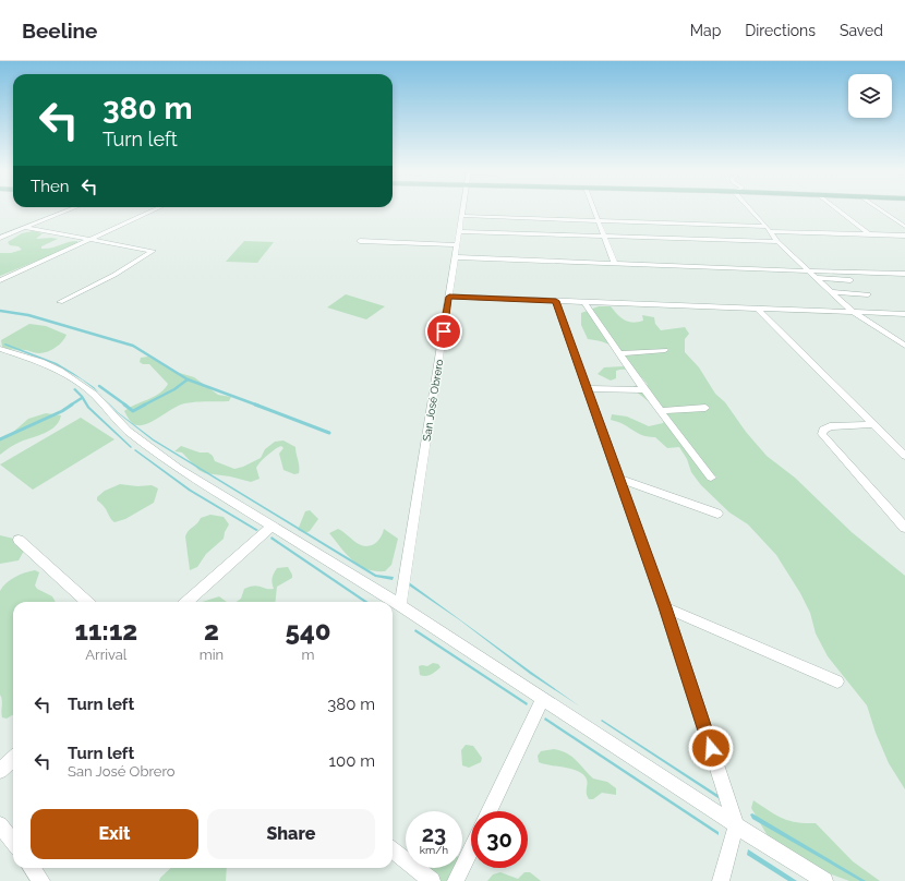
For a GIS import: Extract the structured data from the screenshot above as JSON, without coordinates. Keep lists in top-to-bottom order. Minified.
{"streets":{"street":["San José Obrero"]},"page":{"header":"Beeline","nav":["Map","Directions","Saved"],"turn":["380 m","Turn left"],"then":"Then","eta":["11:12","Arrival","2","min","540","m"],"list":[{"name":"Turn left","value":"380 m"},{"name":"Turn left","note":"San José Obrero","value":"100 m"}],"buttons":["Exit","Share"],"speed":"23 km/h","limit":"30"}}
